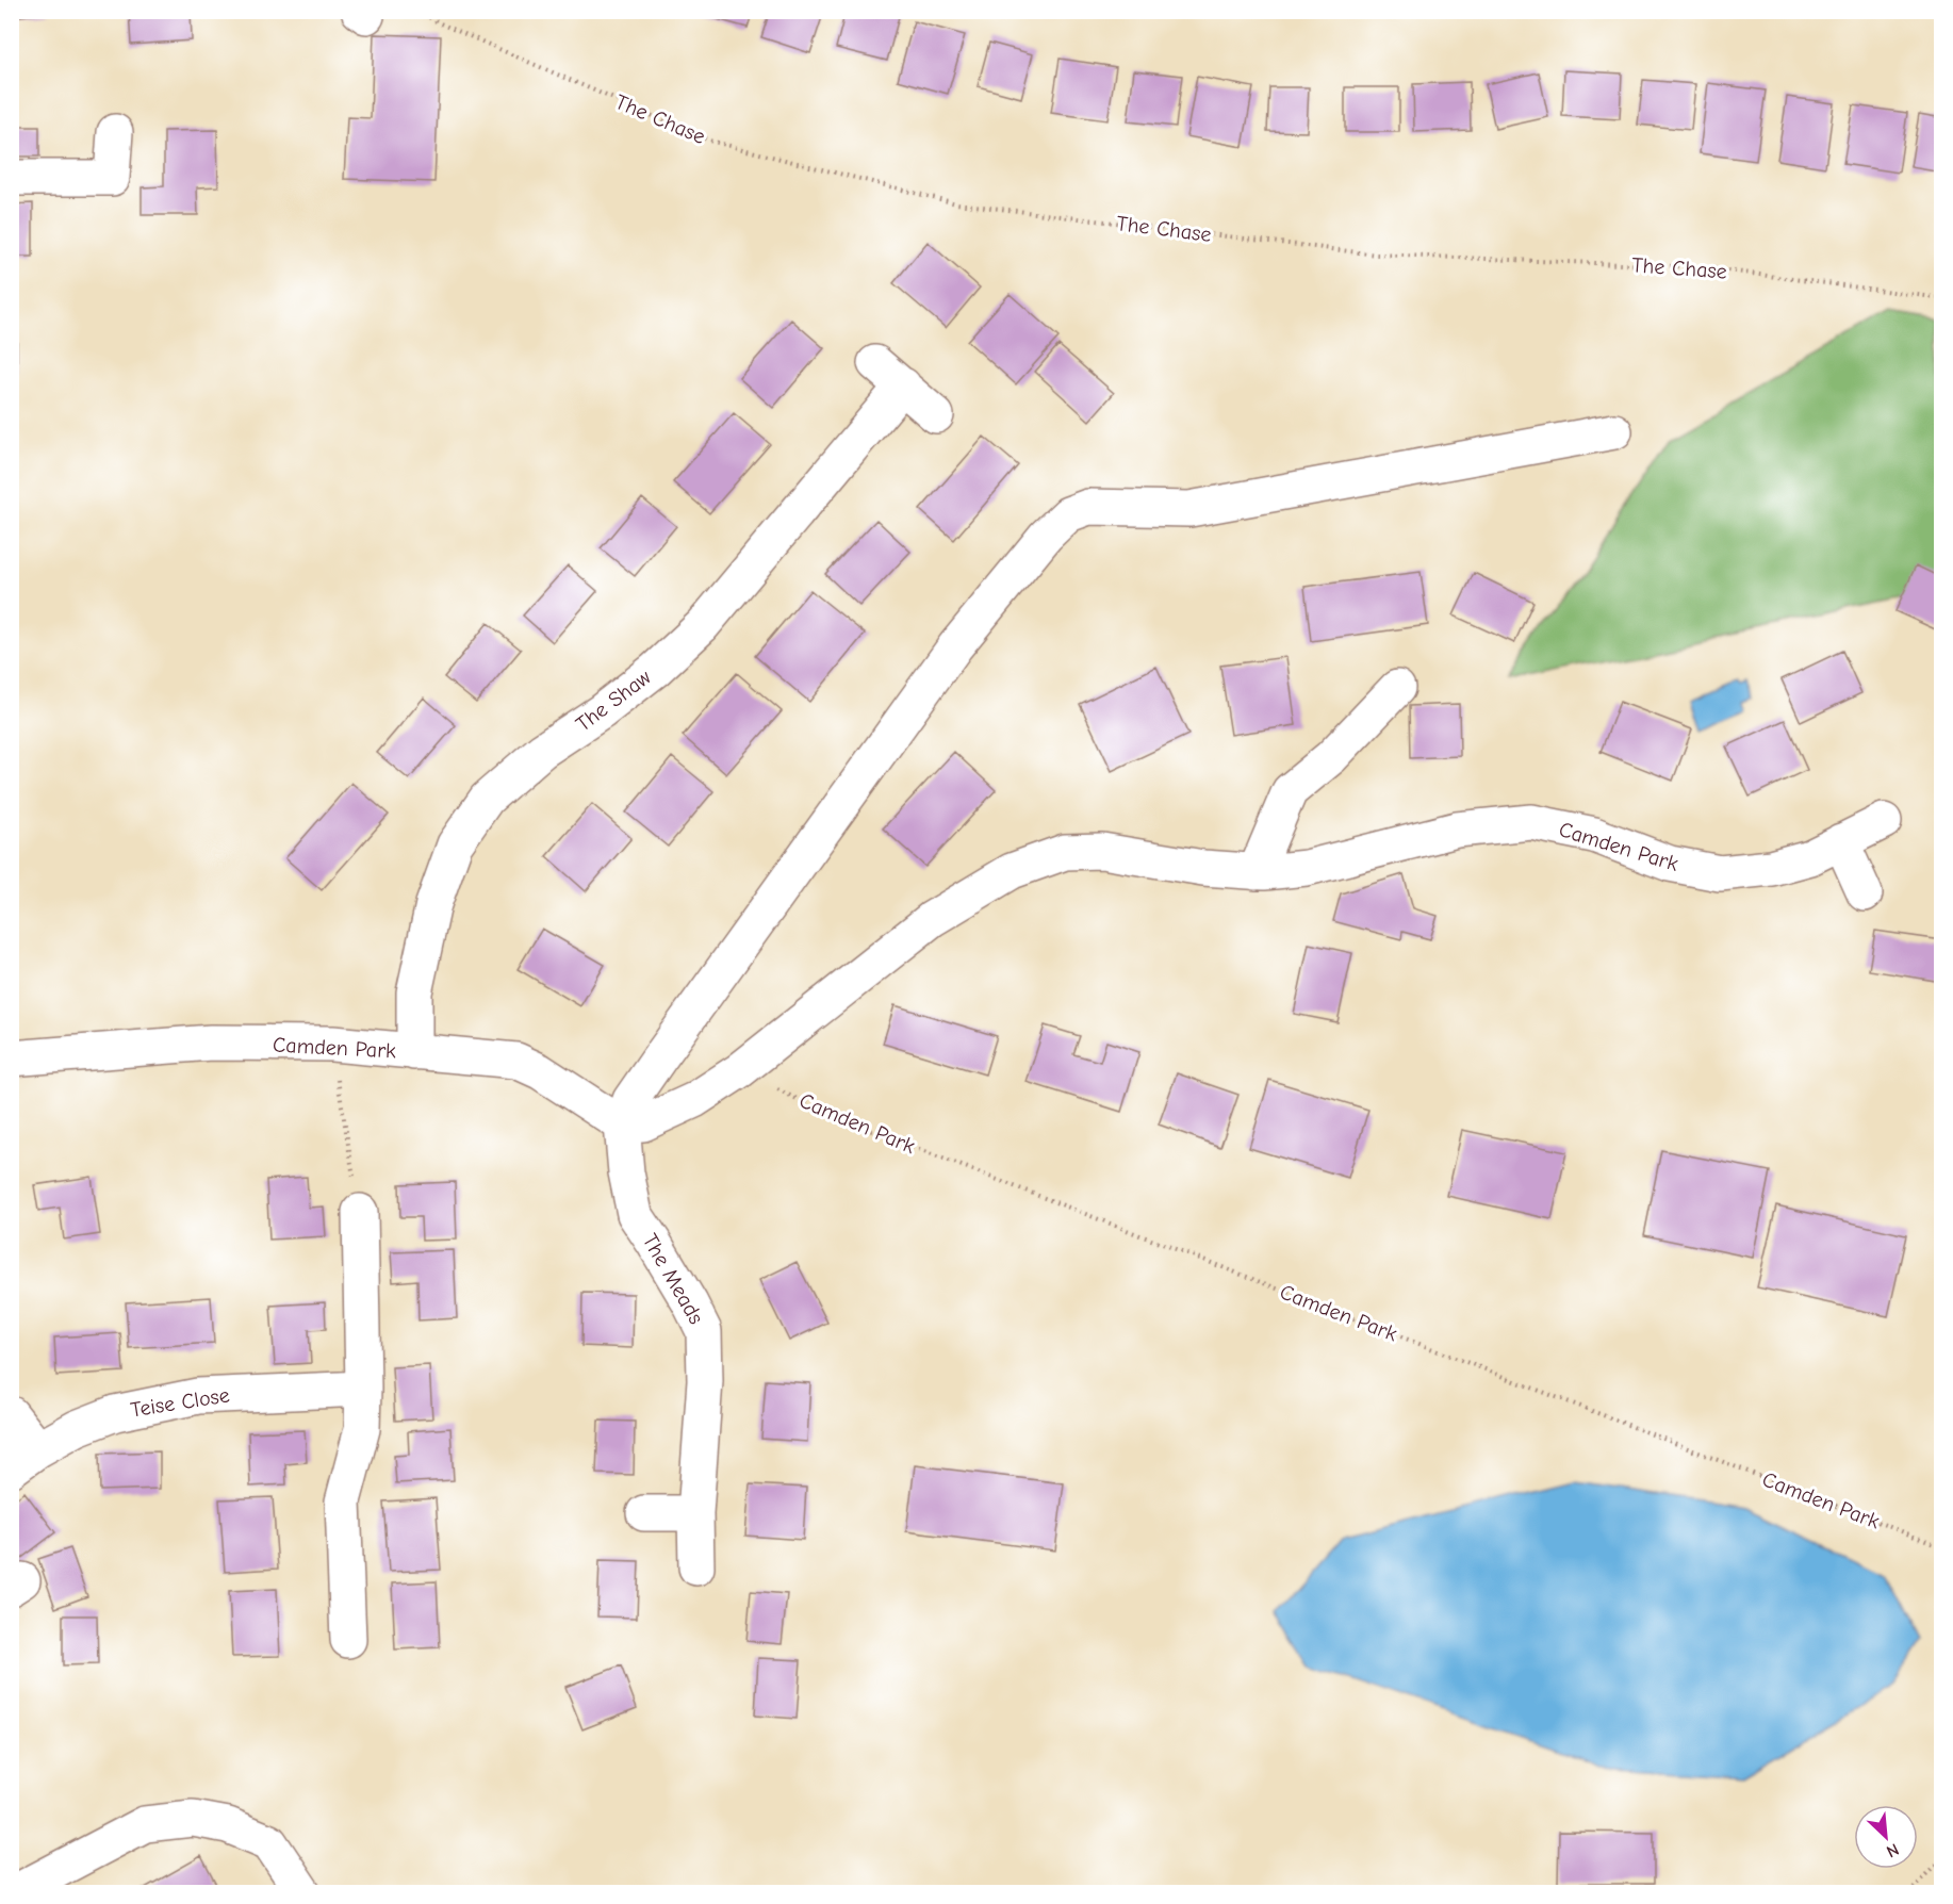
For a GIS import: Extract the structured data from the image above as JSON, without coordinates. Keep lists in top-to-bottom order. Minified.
{"streets":{"street":["The Shaw","Camden Park","The Meads","Teise Close"],"path":["The Chase"]},"crossings":[["The Shaw","Camden Park"],["Camden Park","The Meads"]],"north":"bottom right"}
